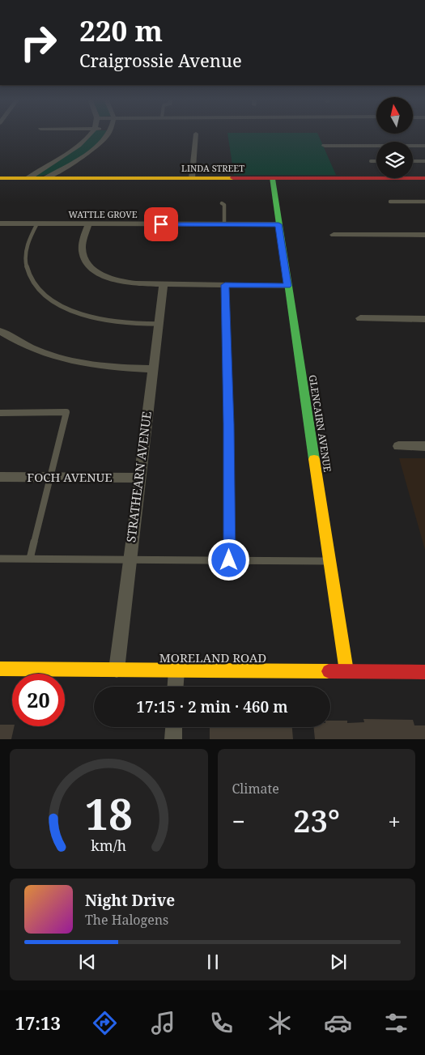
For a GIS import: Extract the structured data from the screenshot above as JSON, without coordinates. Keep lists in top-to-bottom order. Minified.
{"streets":{"street":["LINDA STREET","WATTLE GROVE","GLENCAIRN AVENUE","STRATHEARN AVENUE","FOCH AVENUE","MORELAND ROAD"]},"crossings":[["LINDA STREET","GLENCAIRN AVENUE"],["WATTLE GROVE","GLENCAIRN AVENUE"],["GLENCAIRN AVENUE","MORELAND ROAD"],["STRATHEARN AVENUE","FOCH AVENUE"],["STRATHEARN AVENUE","MORELAND ROAD"]],"north":"top","page":{"turn":["220 m","Craigrossie Avenue"],"limit":"20","trip":"17:15 · 2 min · 460 m","tile":"Climate","heat":["−","23°","+"],"song":["Night Drive","The Halogens"],"tabs":"17:13","gauge":["18","km/h"]}}
